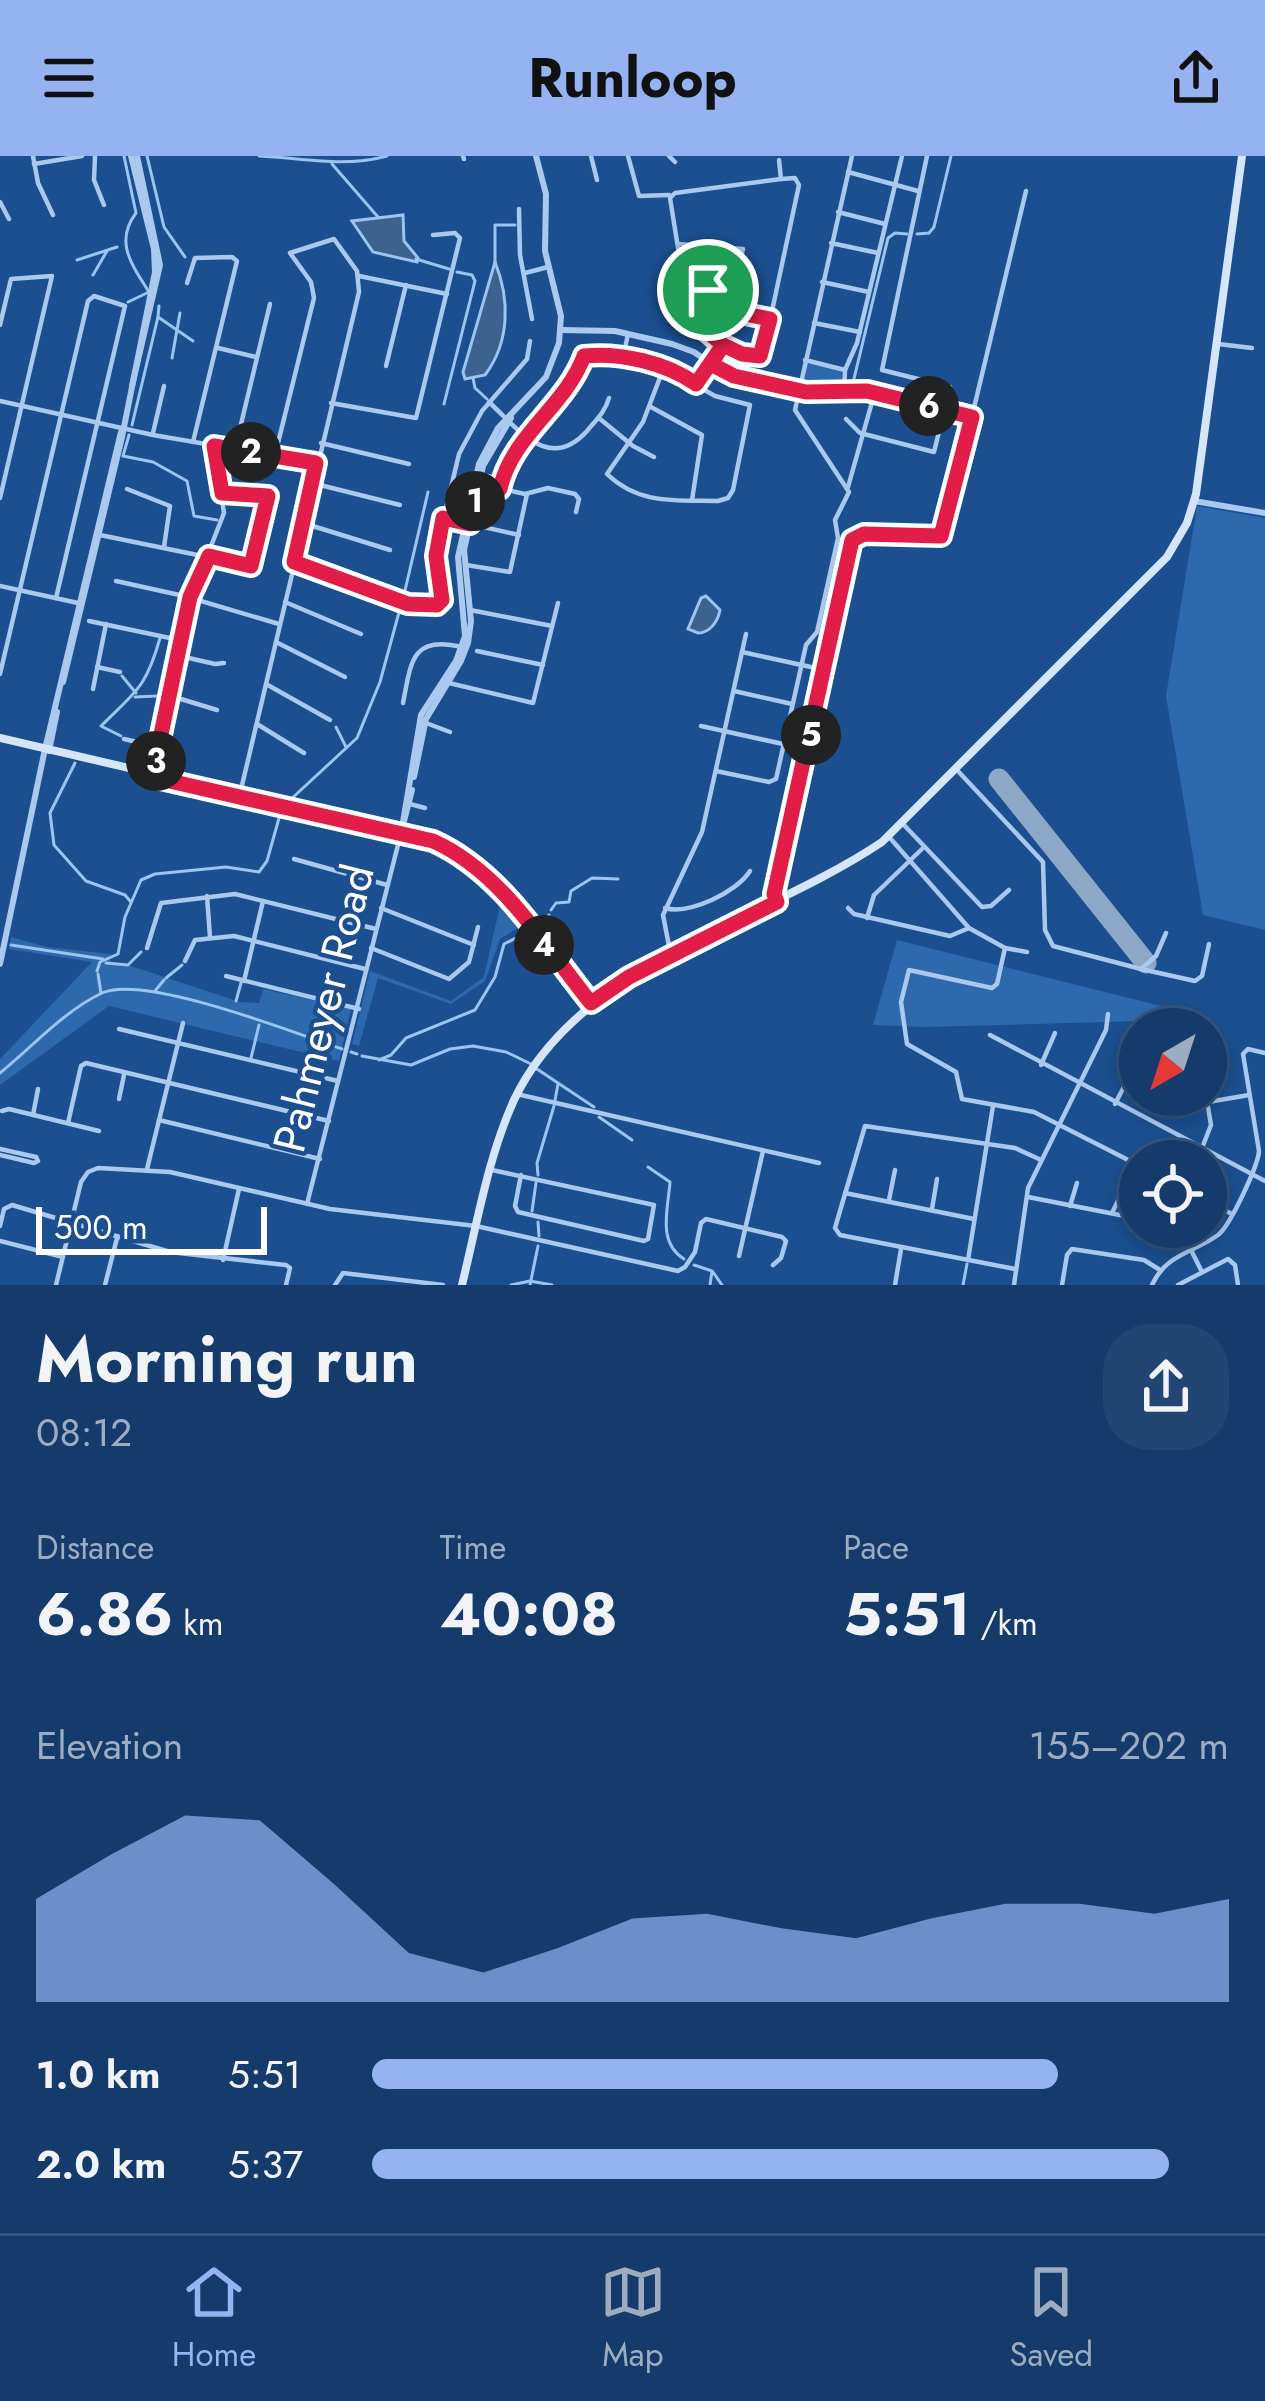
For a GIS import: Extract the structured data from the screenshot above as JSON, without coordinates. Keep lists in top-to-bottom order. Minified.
{"streets":{"street":["Pahmeyer Road"]},"scale_bar":"500 m","north":"bottom left","page":{"header":"Runloop","pins":["6","2","1","5","3","4"],"scale":"500 m","heading":["Morning run","08:12"],"stats":[["Distance","6.86 km"],["Time","40:08"],["Pace","5:51 /km"]],"chart":["Elevation","155–202 m"],"list":[{"name":"1.0 km","note":"5:51"},{"name":"2.0 km","note":"5:37"}],"tabs":["Home","Map","Saved"]}}
